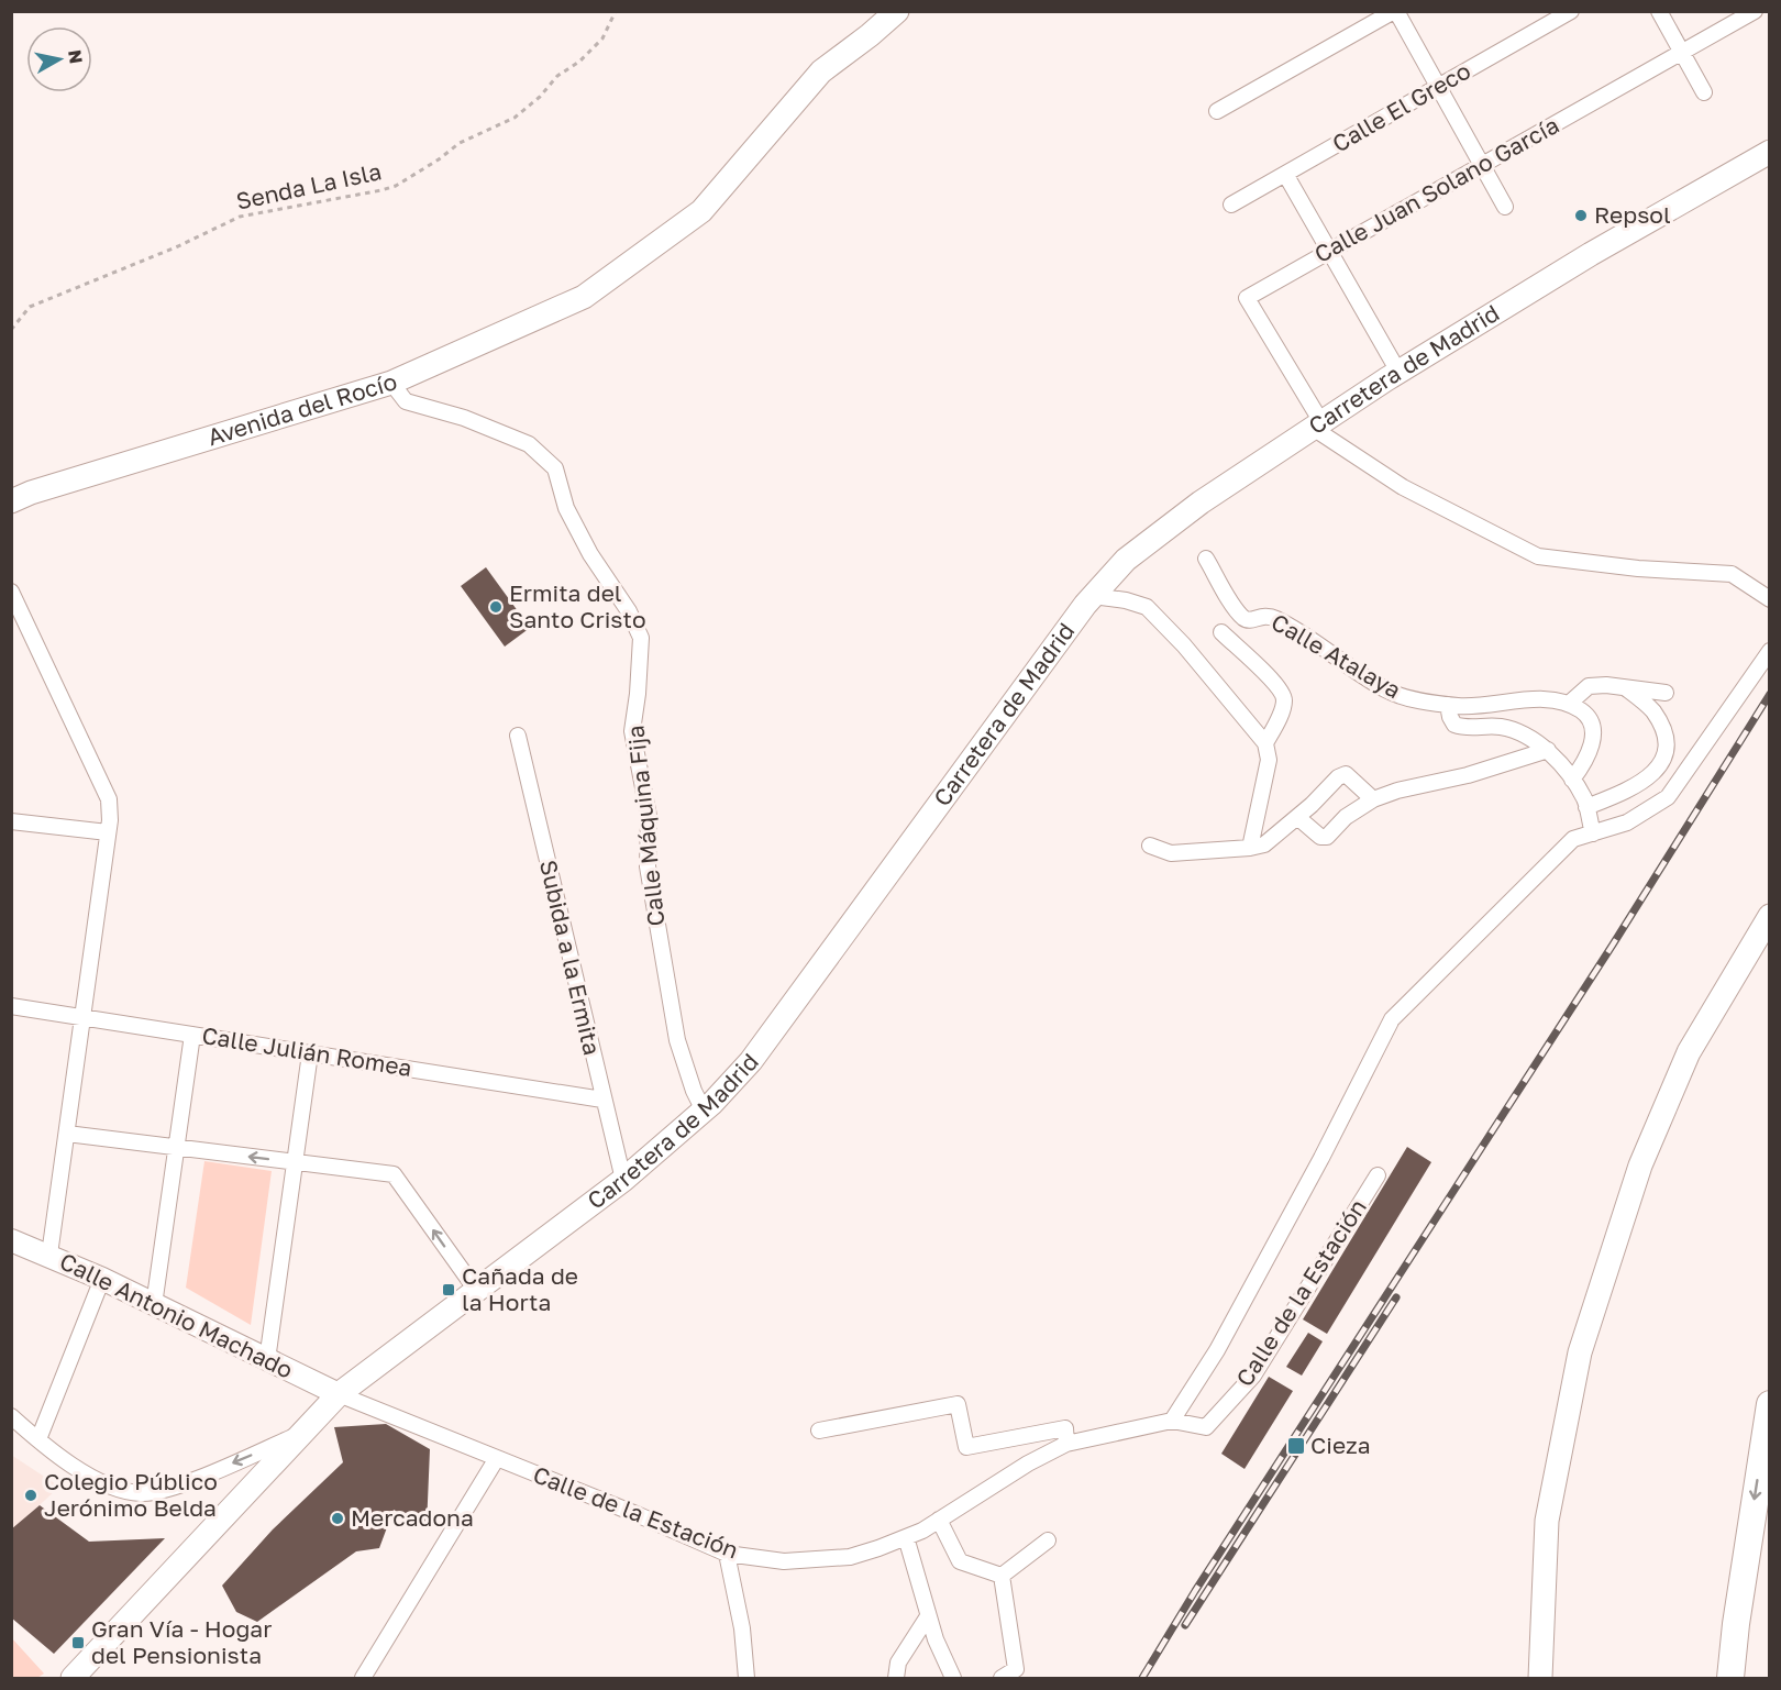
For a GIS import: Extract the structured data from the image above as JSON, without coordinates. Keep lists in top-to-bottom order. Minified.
{"streets":{"main road":["Carretera de Madrid","Avenida del Rocío","Calle Antonio Machado"],"street":["Calle El Greco","Calle Juan Solano García","Calle Atalaya","Calle Máquina Fija","Subida a la Ermita","Calle Julián Romea","Calle de la Estación"],"path":["Senda La Isla"]},"crossings":[["Calle Juan Solano García","Carretera de Madrid"],["Carretera de Madrid","Calle Máquina Fija"],["Carretera de Madrid","Subida a la Ermita"],["Carretera de Madrid","Calle de la Estación"],["Carretera de Madrid","Calle Antonio Machado"],["Avenida del Rocío","Calle Máquina Fija"],["Subida a la Ermita","Calle Julián Romea"],["Calle de la Estación","Calle Antonio Machado"]],"places":{"other":["Repsol","Ermita del Santo Cristo","Colegio Público Jerónimo Belda","Mercadona"],"transit":["Cañada de la Horta","Cieza","Gran Vía - Hogar del Pensionista"]},"north":"right"}
